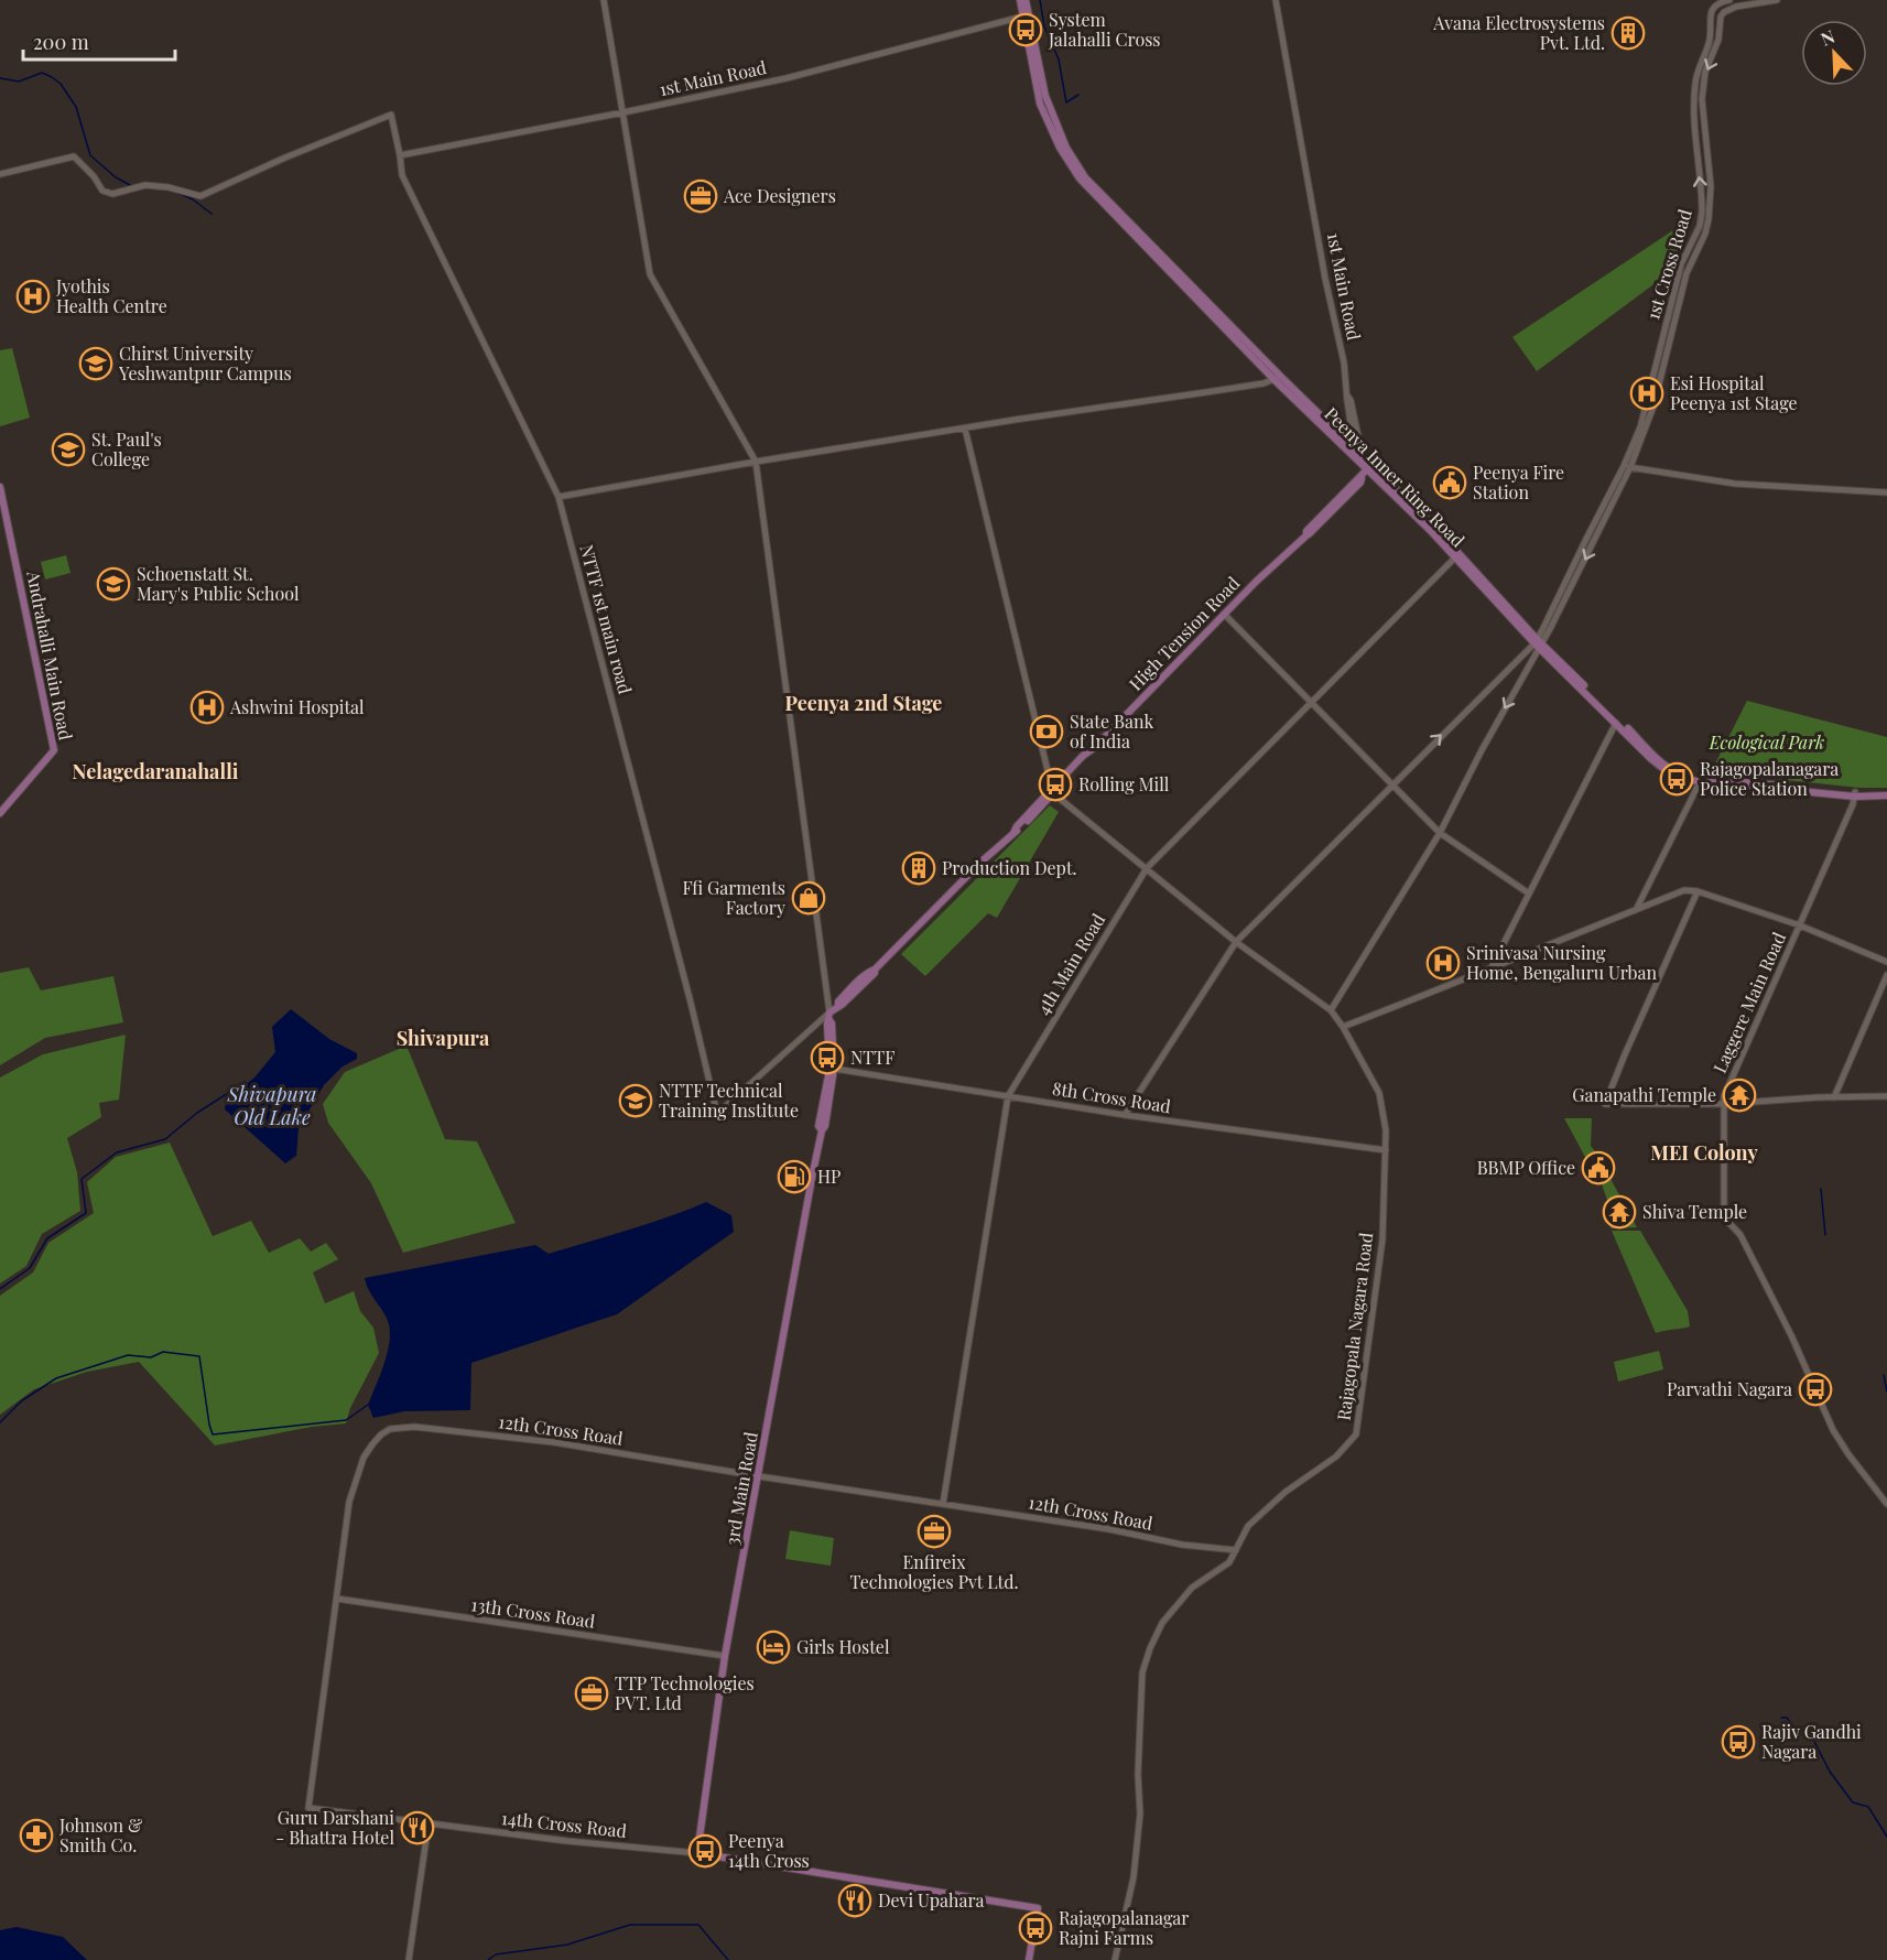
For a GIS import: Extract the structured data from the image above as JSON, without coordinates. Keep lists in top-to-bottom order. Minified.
{"streets":{"main road":["Peenya Inner Ring Road","High Tension Road","Andrahalli Main Road","3rd Main Road"],"street":["1st Main Road","1st Cross Road","NTTF 1st main road","4th Main Road","Laggere Main Road","8th Cross Road","Rajagopala Nagara Road","12th Cross Road","13th Cross Road","14th Cross Road"]},"crossings":[["1st Main Road","Peenya Inner Ring Road"],["1st Main Road","NTTF 1st main road"],["1st Cross Road","Peenya Inner Ring Road"],["1st Cross Road","Rajagopala Nagara Road"],["Peenya Inner Ring Road","High Tension Road"],["Peenya Inner Ring Road","4th Main Road"],["Peenya Inner Ring Road","Laggere Main Road"],["NTTF 1st main road","High Tension Road"],["NTTF 1st main road","3rd Main Road"],["High Tension Road","Rajagopala Nagara Road"],["High Tension Road","3rd Main Road"],["4th Main Road","8th Cross Road"],["4th Main Road","Rajagopala Nagara Road"],["4th Main Road","12th Cross Road"],["8th Cross Road","Rajagopala Nagara Road"],["8th Cross Road","3rd Main Road"],["Rajagopala Nagara Road","12th Cross Road"],["12th Cross Road","3rd Main Road"],["12th Cross Road","13th Cross Road"],["12th Cross Road","14th Cross Road"],["3rd Main Road","13th Cross Road"],["3rd Main Road","14th Cross Road"]],"districts":["Peenya 2nd Stage","Nelagedaranahalli","Shivapura","MEI Colony"],"water":["Shivapura Old Lake"],"parks":["Ecological Park"],"places":{"bus stop":["System Jalahalli Cross","Rajagopalanagara Police Station","Rolling Mill","NTTF","Parvathi Nagara","Rajiv Gandhi Nagara","Peenya 14th Cross","Rajagopalanagar Rajni Farms"],"building":["Avana Electrosystems Pvt. Ltd.","Production Dept."],"office":["Ace Designers","Enfireix Technologies Pvt Ltd.","TTP Technologies PVT. Ltd"],"hospital":["Jyothis Health Centre","Esi Hospital Peenya 1st Stage","Ashwini Hospital","Srinivasa Nursing Home, Bengaluru Urban"],"school or university":["Chirst University Yeshwantpur Campus","St. Paul's College","Schoenstatt St. Mary's Public School","NTTF Technical Training Institute"],"public building":["Peenya Fire Station","BBMP Office"],"bank":["State Bank of India"],"shop":["Ffi Garments Factory"],"temple":["Ganapathi Temple","Shiva Temple"],"fuel station":["HP"],"hotel":["Girls Hostel"],"restaurant":["Guru Darshani - Bhattra Hotel","Devi Upahara"],"pharmacy":["Johnson & Smith Co."]},"scale_bar":"200 m","north":"top left"}
